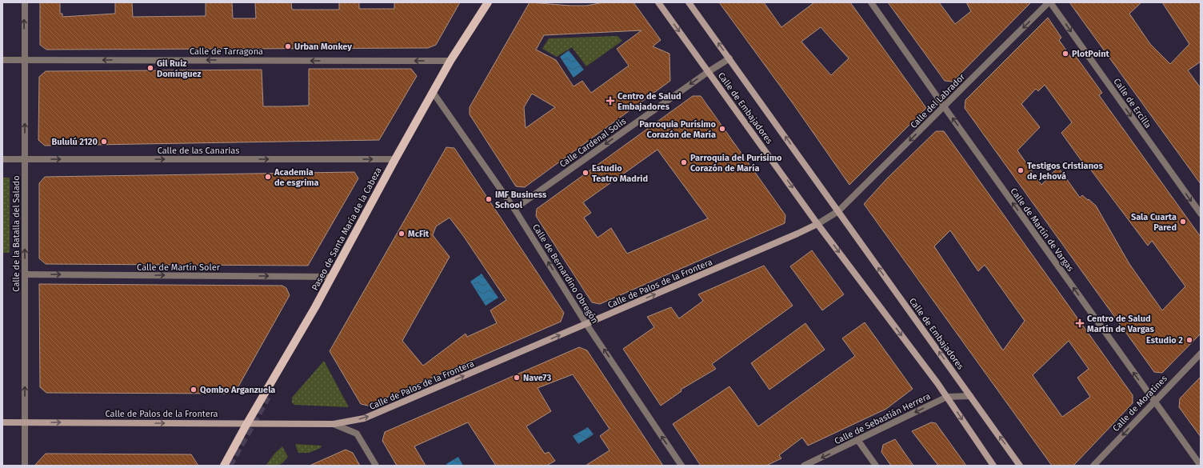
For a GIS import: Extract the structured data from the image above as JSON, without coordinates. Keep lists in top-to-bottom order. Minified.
{"streets":{"main road":["Calle de Embajadores","Paseo de Santa María de la Cabeza","Calle de Palos de la Frontera"],"street":["Calle de Tarragona","Calle del Labrador","Calle de Ercilla","Calle Cardenal Solís","Calle de las Canarias","Calle de Martín de Vargas","Calle de la Batalla del Salado","Calle de Martín Soler","Calle de Bernardino Obregón","Calle de Moratines","Calle de Sebastián Herrera"]},"crossings":[["Calle de Tarragona","Paseo de Santa María de la Cabeza"],["Calle de Tarragona","Calle de la Batalla del Salado"],["Calle del Labrador","Calle de Ercilla"],["Calle del Labrador","Calle de Embajadores"],["Calle del Labrador","Calle de Martín de Vargas"],["Calle de Embajadores","Calle Cardenal Solís"],["Calle de Embajadores","Calle de Palos de la Frontera"],["Calle de Embajadores","Calle de Sebastián Herrera"],["Calle Cardenal Solís","Calle de Bernardino Obregón"],["Calle de las Canarias","Paseo de Santa María de la Cabeza"],["Calle de las Canarias","Calle de la Batalla del Salado"],["Paseo de Santa María de la Cabeza","Calle de Martín Soler"],["Paseo de Santa María de la Cabeza","Calle de Bernardino Obregón"],["Paseo de Santa María de la Cabeza","Calle de Palos de la Frontera"],["Calle de Martín de Vargas","Calle de Moratines"],["Calle de la Batalla del Salado","Calle de Martín Soler"],["Calle de la Batalla del Salado","Calle de Palos de la Frontera"],["Calle de Bernardino Obregón","Calle de Palos de la Frontera"]],"one_way":["Calle de Tarragona","Calle del Labrador","Calle de Ercilla","Calle Cardenal Solís","Calle de las Canarias","Calle de Martín de Vargas","Calle de la Batalla del Salado","Calle de Martín Soler","Calle de Bernardino Obregón","Calle de Palos de la Frontera","Calle de Moratines","Calle de Sebastián Herrera"],"places":{"other":["Urban Monkey","PlotPoint","Gil Ruiz Domínguez","Parroquia Purísimo Corazón de María","Bululú 2120","Parroquia del Purísimo Corazón de María","Testigos Cristianos de Jehová","Estudio Teatro Madrid","Academia de esgrima","IMF Business School","Sala Cuarta Pared","McFit","Estudio 2","Nave73","Qombo Arganzuela"],"health":["Centro de Salud Embajadores","Centro de Salud Martín de Vargas"]}}
